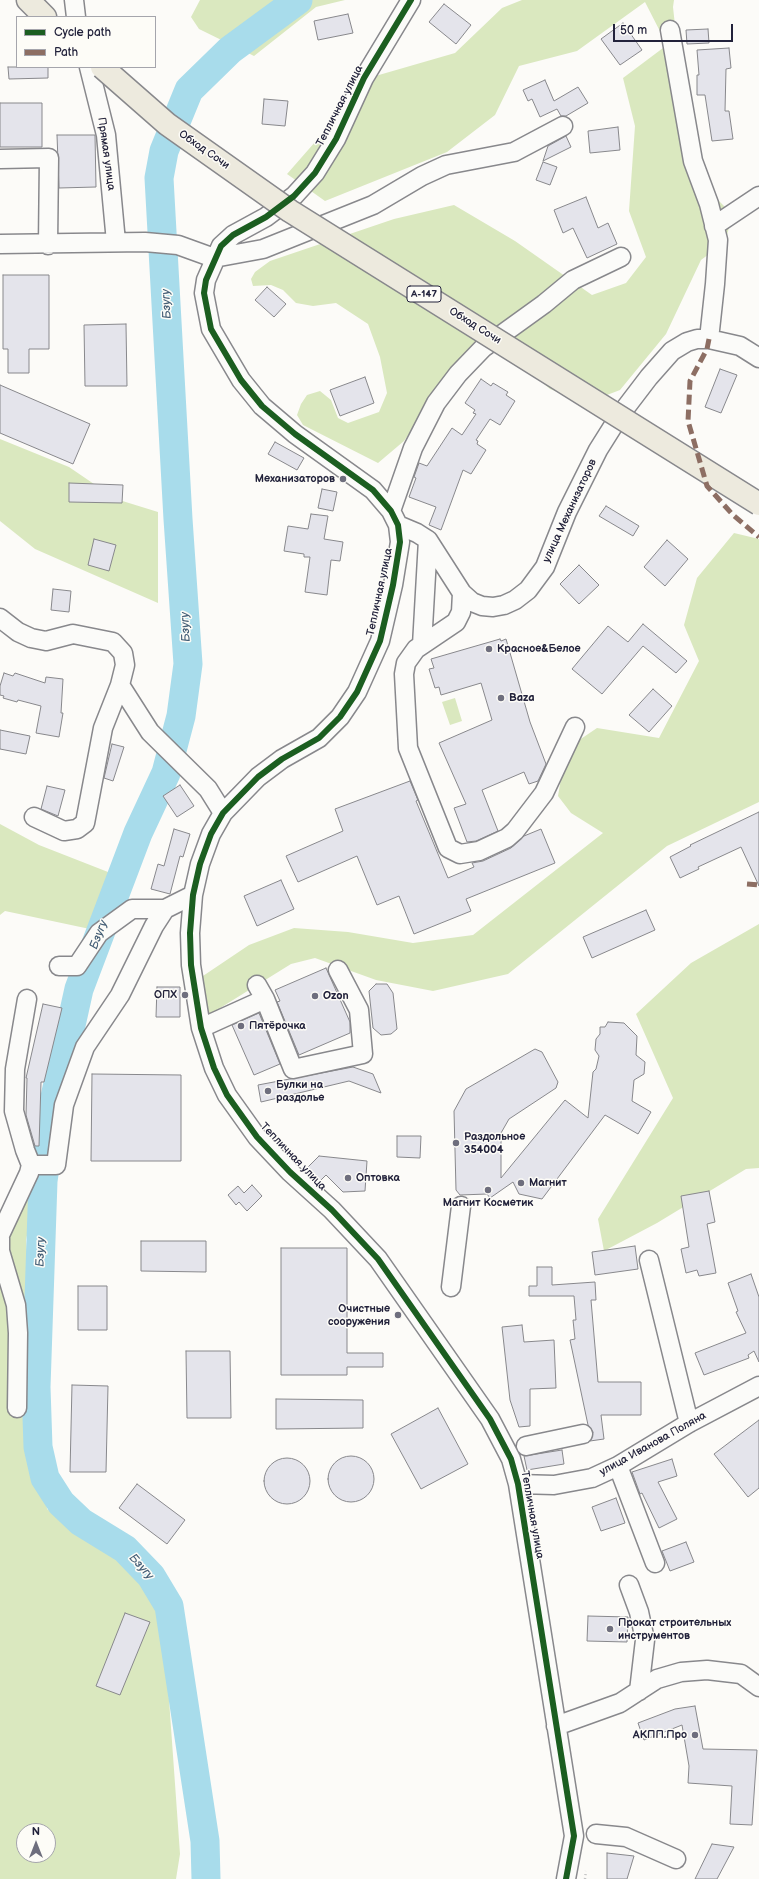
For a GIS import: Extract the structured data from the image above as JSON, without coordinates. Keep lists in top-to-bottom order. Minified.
{"streets":{"highway":["Обход Сочи","А-147"],"street":["Тепличная улица","Прямая улица","улица Механизаторов","улица Иванова Поляна"]},"crossings":[["Тепличная улица","улица Механизаторов"],["Тепличная улица","улица Иванова Поляна"]],"water":["Бзугу"],"places":["Механизаторов","Красное&Белое","Baza","ОПХ","Ozon","Пятёрочка","Булки на раздолье","Раздольное 354004","Оптовка","Магнит","Магнит Косметик","Очистные сооружения","Прокат строительных инструментов","АКПП.Про"],"legend":["Cycle path","Path"],"scale_bar":"50 m","north":"top"}
